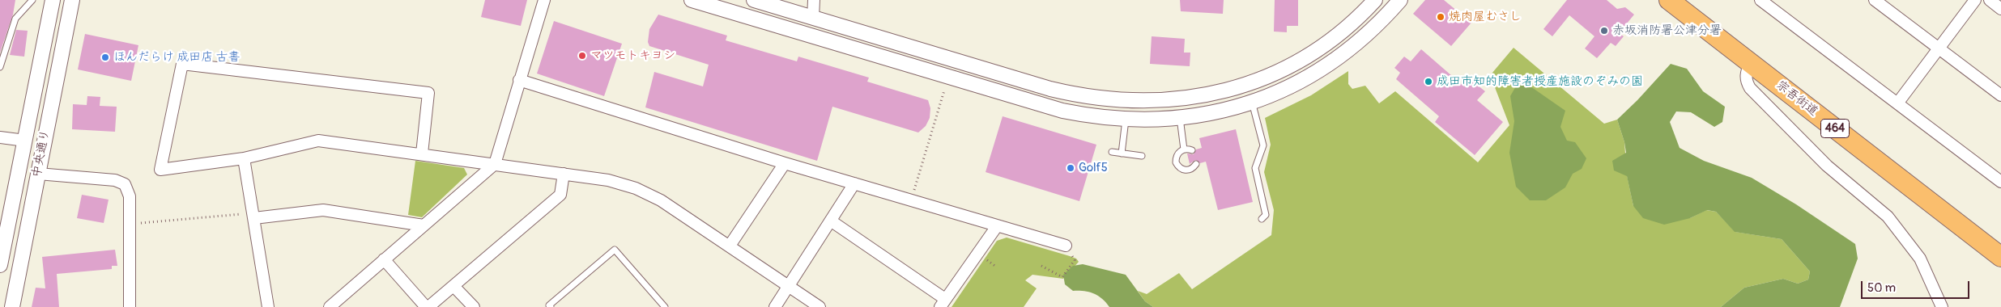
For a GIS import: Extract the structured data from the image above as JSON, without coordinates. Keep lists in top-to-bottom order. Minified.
{"streets":{"highway":["宗吾街道","464"],"street":["中央通り"]},"places":["焼肉屋むさし","赤坂消防署公津分署","マツモトキヨシ","ほんだらけ 成田店 古書","成田市知的障害者授産施設のぞみの園","Golf5"],"scale_bar":"50 m"}
